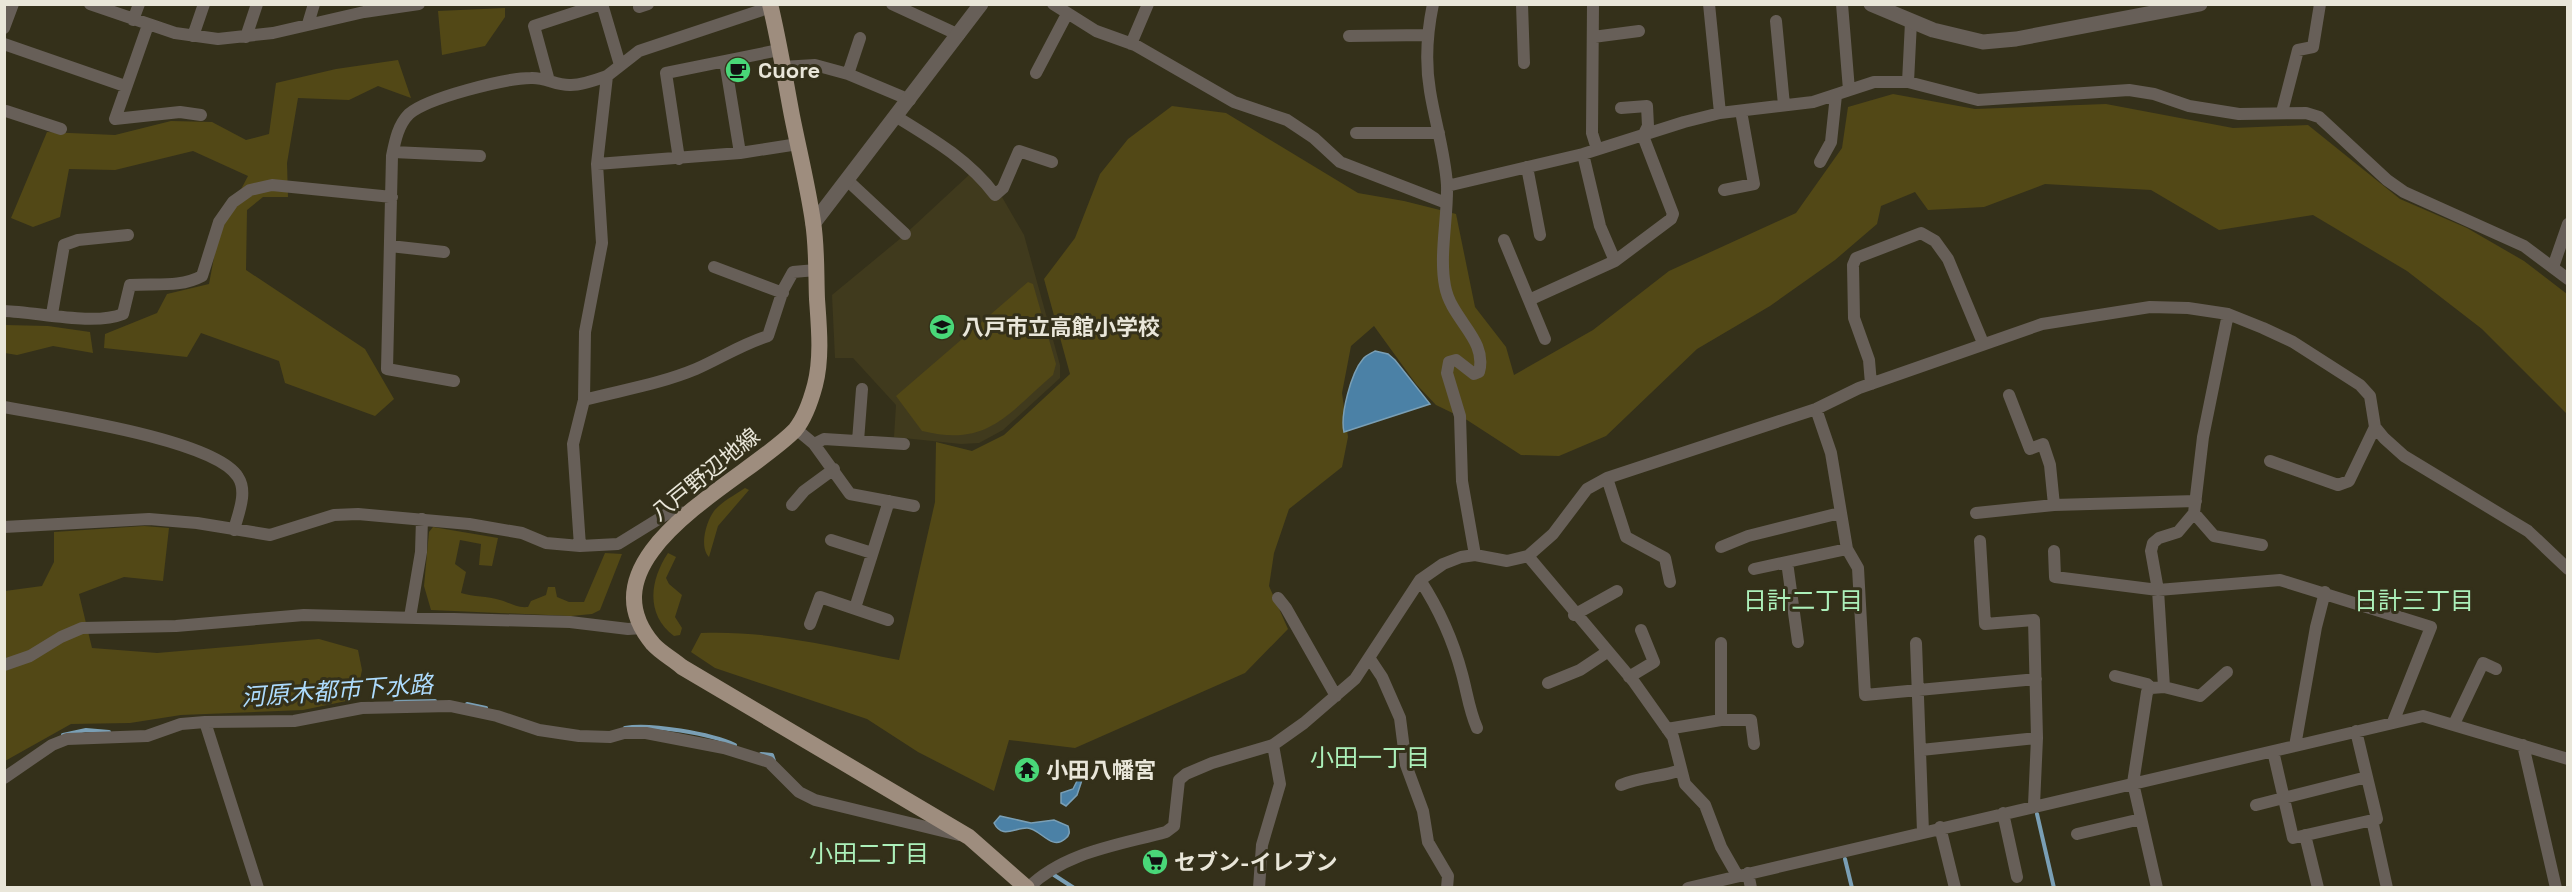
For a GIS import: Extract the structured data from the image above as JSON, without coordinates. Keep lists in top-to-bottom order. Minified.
{"streets":{"main road":["八戸野辺地線"]},"districts":["日計二丁目","日計三丁目","小田一丁目","小田二丁目"],"water":["河原木都市下水路"],"places":{"cafe":["Cuore"],"school or university":["八戸市立高館小学校"],"temple":["小田八幡宮"],"supermarket":["セブン-イレブン"]}}
